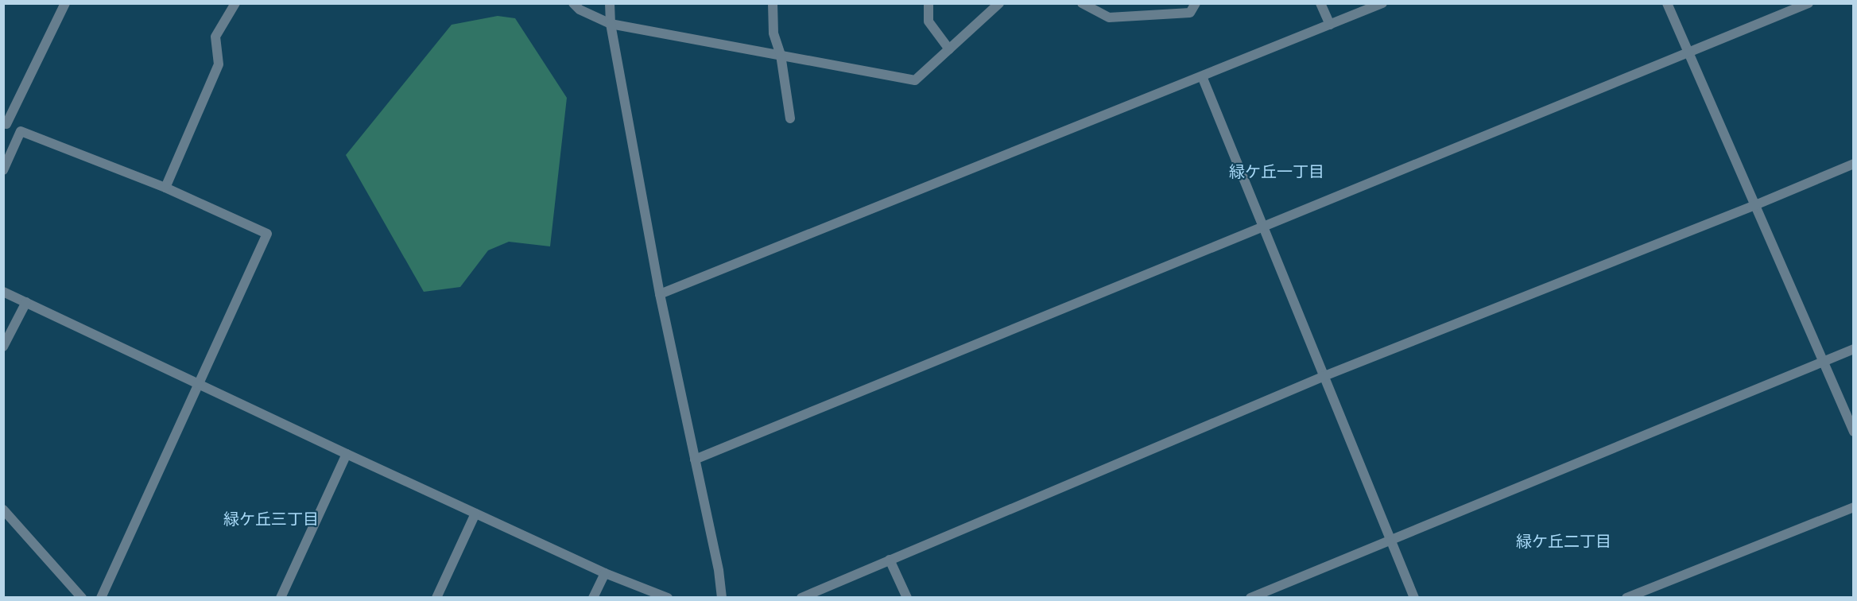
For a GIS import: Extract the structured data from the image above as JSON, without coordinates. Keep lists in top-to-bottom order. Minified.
{"districts":["緑ケ丘一丁目","緑ケ丘三丁目","緑ケ丘二丁目"]}
